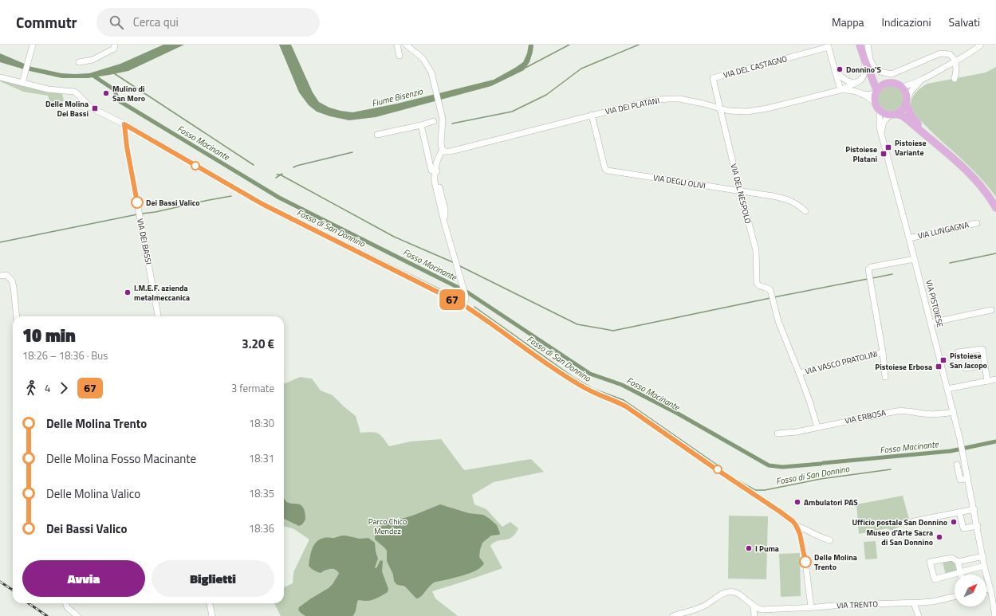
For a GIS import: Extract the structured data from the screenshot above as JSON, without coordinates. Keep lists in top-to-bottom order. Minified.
{"streets":{"main road":["VIA PISTOIESE"],"street":["VIA DEL CASTAGNO","VIA DEI PLATANI","VIA DEGLI OLIVI","VIA DEL NESPOLO","VIA LUNGAGNA","VIA DEI BASSI","VIA VASCO PRATOLINI","VIA ERBOSA","VIA TRENTO"]},"crossings":[["VIA DEL CASTAGNO","VIA DEI PLATANI"],["VIA DEL CASTAGNO","VIA DEL NESPOLO"],["VIA DEI PLATANI","VIA DEGLI OLIVI"],["VIA DEI PLATANI","VIA DEL NESPOLO"],["VIA DEI PLATANI","VIA PISTOIESE"],["VIA DEGLI OLIVI","VIA DEL NESPOLO"],["VIA DEL NESPOLO","VIA VASCO PRATOLINI"],["VIA LUNGAGNA","VIA PISTOIESE"],["VIA PISTOIESE","VIA VASCO PRATOLINI"],["VIA PISTOIESE","VIA ERBOSA"]],"water":["Fiume Bisenzio","Fosso Macinante","Fosso di San Donnino"],"parks":["Parco Chico Mendez"],"places":{"other":["Donnino'S","Mulino di San Moro","Dei Bassi Valico","I.M.E.F. azienda metalmeccanica","Ambulatori PAS","Ufficio postale San Donnino","Museo d'Arte Sacra di San Donnino","I Puma","Delle Molina Trento"],"transit":["Delle Molina Dei Bassi","Pistoiese Variante","Pistoiese Platani","Pistoiese San Jacopo","Pistoiese Erbosa"]},"lines":["bus line 67"],"north":"top right","page":{"header":"Commutr","search":"Cerca qui","nav":["Mappa","Indicazioni","Salvati"],"on_map":"67","heading":["10 min","18:26 – 18:36 · Bus","3.20 €"],"legs":["4","67","3 fermate"],"list":[{"name":"Delle Molina Trento","value":"18:30"},{"name":"Delle Molina Fosso Macinante","value":"18:31"},{"name":"Delle Molina Valico","value":"18:35"},{"name":"Dei Bassi Valico","value":"18:36"}],"buttons":["Avvia","Biglietti"]}}
